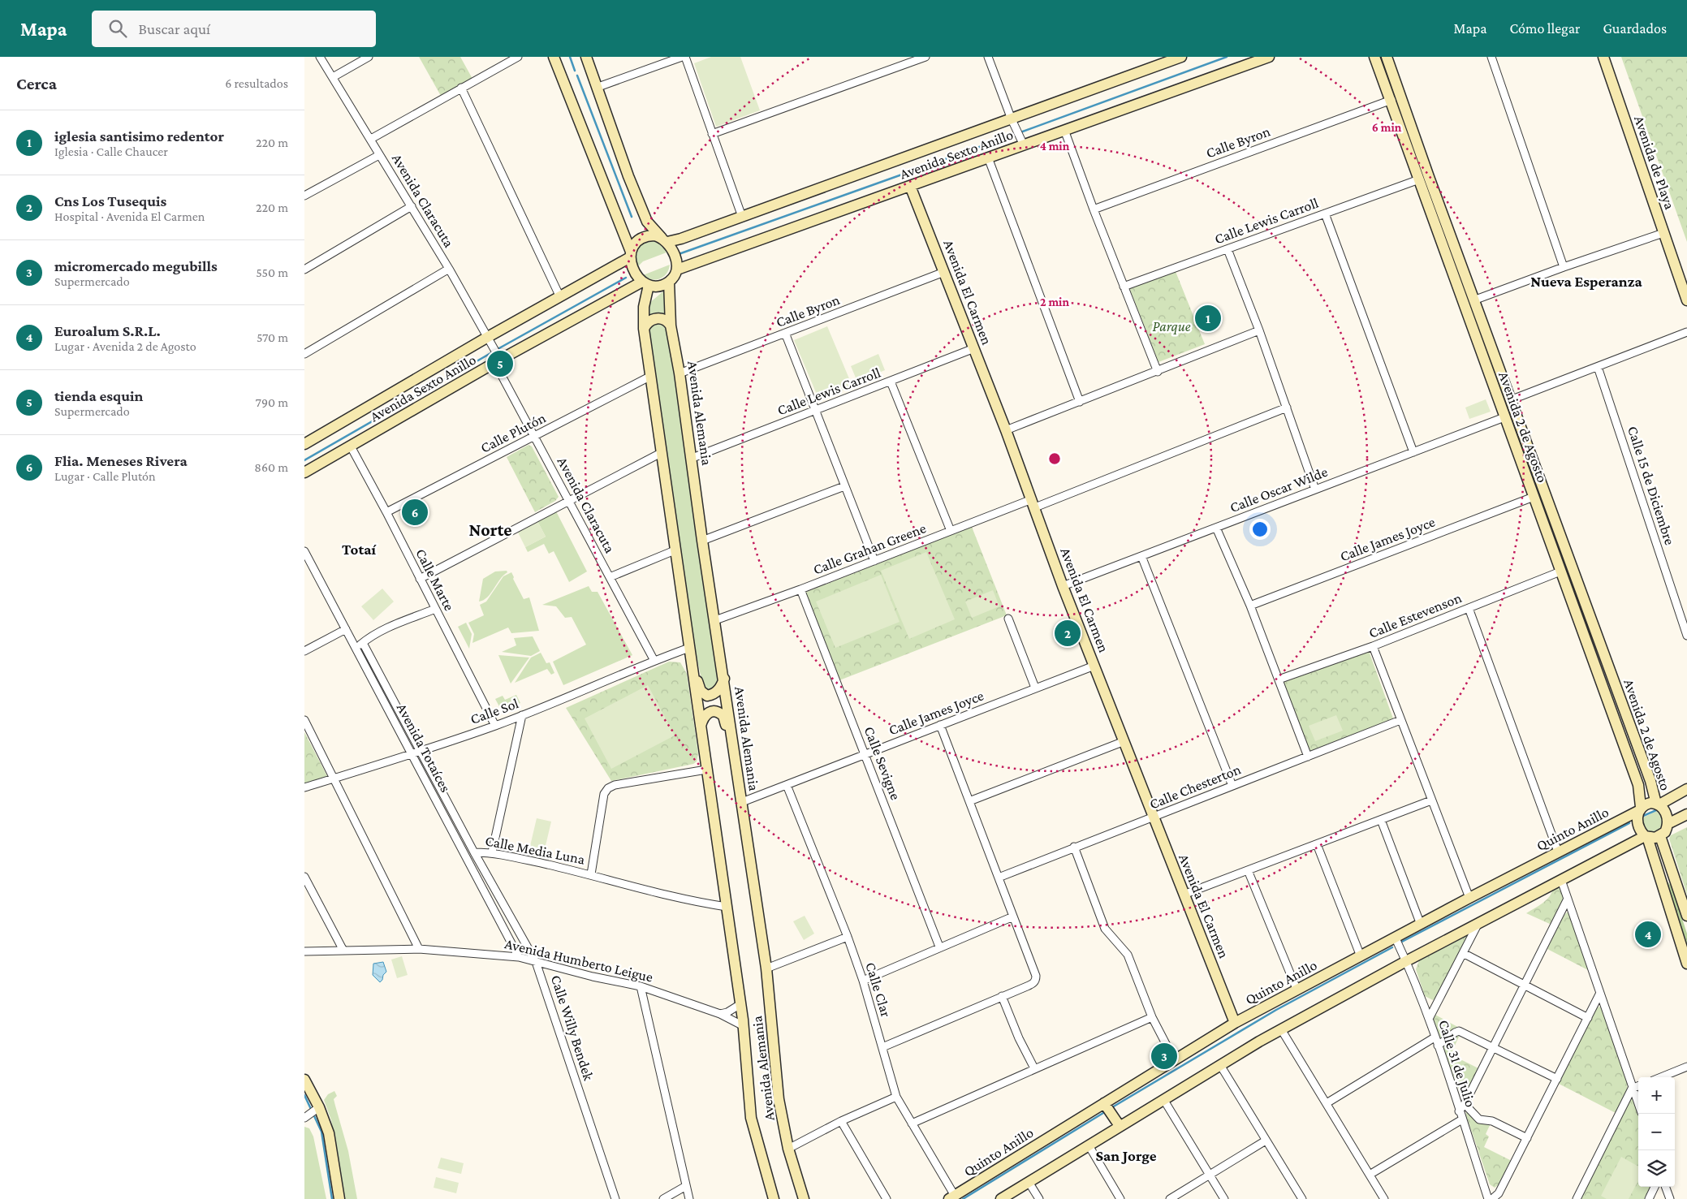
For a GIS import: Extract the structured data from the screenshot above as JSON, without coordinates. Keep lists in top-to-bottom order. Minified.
{"streets":{"main road":["Avenida Sexto Anillo","Avenida de Playa","Avenida El Carmen","Avenida Alemania","Avenida 2 de Agosto","Quinto Anillo"],"street":["Calle Byron","Avenida Claracuta","Calle Lewis Carroll","Calle Plutón","Calle 15 de Diciembre","Calle Oscar Wilde","Calle James Joyce","Calle Grahan Greene","Calle Marte","Calle Estevenson","Calle Sol","Avenida Totaíces","Calle Sevigne","Calle Chesterton","Calle Media Luna","Avenida Humberto Leigue","Calle Clar","Calle Willy Bendek","Calle 31 de Julio"]},"crossings":[["Calle Byron","Avenida El Carmen"],["Calle Byron","Avenida Alemania"],["Calle Byron","Avenida 2 de Agosto"],["Avenida Sexto Anillo","Avenida Claracuta"],["Avenida Sexto Anillo","Avenida El Carmen"],["Avenida Sexto Anillo","Avenida Alemania"],["Avenida Sexto Anillo","Calle Marte"],["Avenida Claracuta","Calle Plutón"],["Avenida Claracuta","Calle Sol"],["Calle Lewis Carroll","Avenida El Carmen"],["Calle Lewis Carroll","Avenida Alemania"],["Calle Lewis Carroll","Avenida 2 de Agosto"],["Avenida El Carmen","Calle Oscar Wilde"],["Avenida El Carmen","Calle James Joyce"],["Avenida El Carmen","Calle Grahan Greene"],["Avenida El Carmen","Calle Chesterton"],["Avenida El Carmen","Quinto Anillo"],["Avenida Alemania","Calle Plutón"],["Avenida Alemania","Calle James Joyce"],["Avenida Alemania","Calle Grahan Greene"],["Avenida Alemania","Calle Sol"],["Avenida Alemania","Calle Media Luna"],["Avenida Alemania","Avenida Humberto Leigue"],["Avenida 2 de Agosto","Calle Oscar Wilde"],["Avenida 2 de Agosto","Calle James Joyce"],["Avenida 2 de Agosto","Calle Estevenson"],["Avenida 2 de Agosto","Quinto Anillo"],["Calle Plutón","Calle Marte"],["Calle James Joyce","Calle Sevigne"],["Calle James Joyce","Calle Clar"],["Calle Grahan Greene","Calle Sevigne"],["Calle Marte","Calle Sol"],["Calle Sol","Avenida Totaíces"],["Calle Sol","Calle Media Luna"],["Avenida Totaíces","Avenida Humberto Leigue"],["Quinto Anillo","Calle Clar"],["Quinto Anillo","Calle 31 de Julio"],["Calle Media Luna","Calle Willy Bendek"],["Avenida Humberto Leigue","Calle Willy Bendek"]],"districts":["Nueva Esperanza","Norte","Totaí","San Jorge"],"parks":["Parque"],"page":{"header":"Mapa","search":"Buscar aquí","nav":["Mapa","Cómo llegar","Guardados"],"heading":["Cerca","6 resultados"],"list":[{"mark":"1","name":"iglesia santisimo redentor","note":"Iglesia · Calle Chaucer","value":"220 m"},{"mark":"2","name":"Cns Los Tusequis","note":"Hospital · Avenida El Carmen","value":"220 m"},{"mark":"3","name":"micromercado megubills","note":"Supermercado","value":"550 m"},{"mark":"4","name":"Euroalum S.R.L.","note":"Lugar · Avenida 2 de Agosto","value":"570 m"},{"mark":"5","name":"tienda esquin","note":"Supermercado","value":"790 m"},{"mark":"6","name":"Flia. Meneses Rivera","note":"Lugar · Calle Plutón","value":"860 m"}],"pins":["1","5","6","2","4","3"],"map_buttons":["+","−"]},"rings":["6 min","4 min","2 min"]}
